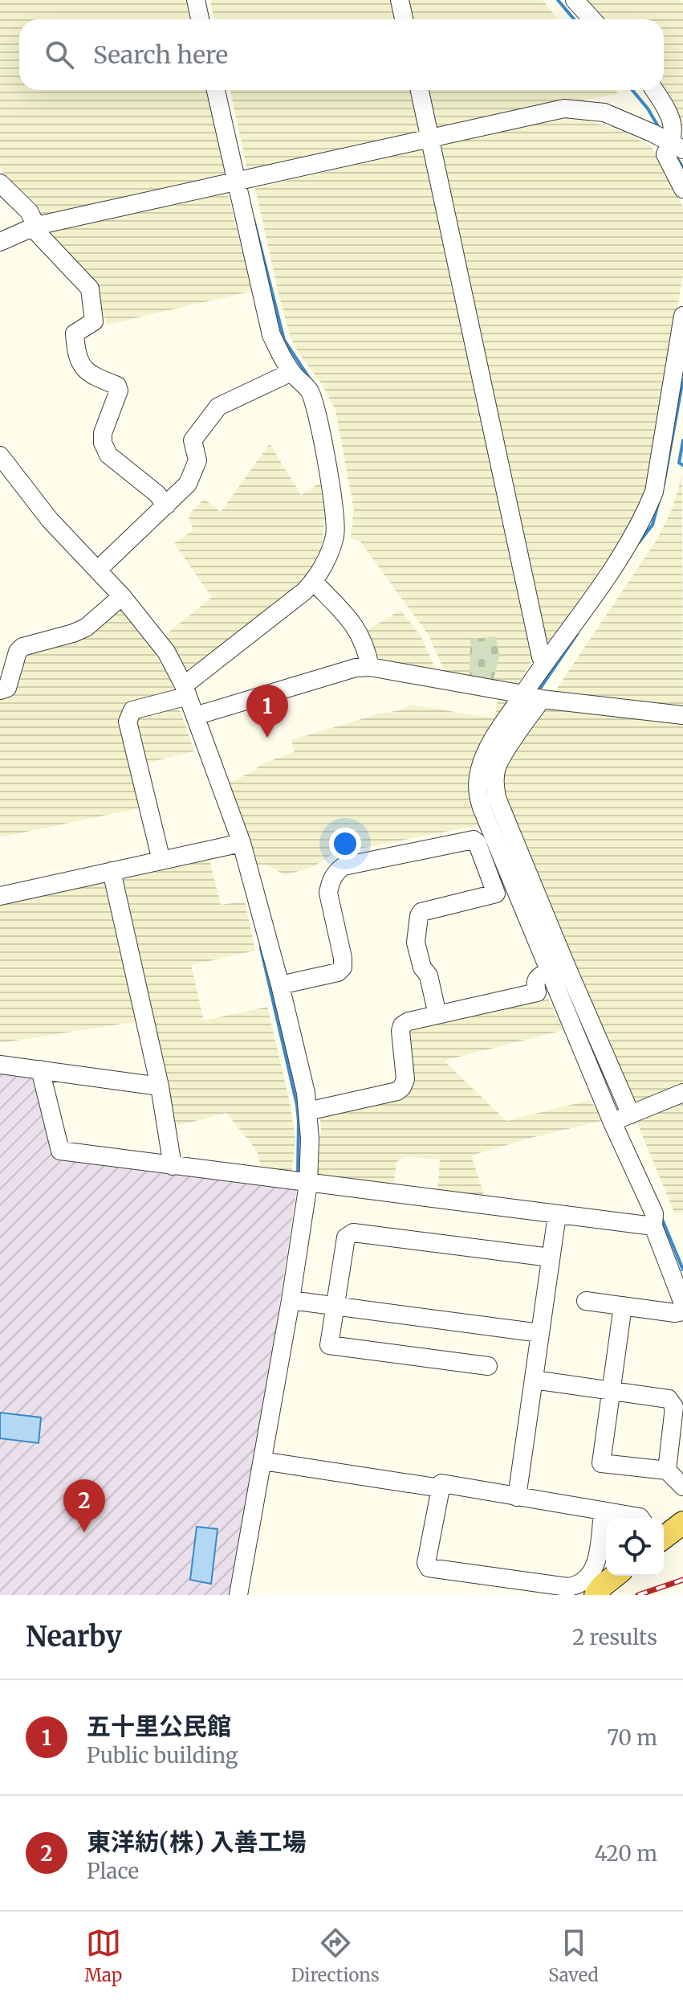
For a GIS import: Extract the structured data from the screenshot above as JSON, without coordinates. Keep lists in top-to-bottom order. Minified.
{"page":{"search":"Search here","pins":["1","2"],"heading":["Nearby","2 results"],"list":[{"mark":"1","name":"五十里公民館","note":"Public building","value":"70 m"},{"mark":"2","name":"東洋紡(株) 入善工場","note":"Place","value":"420 m"}],"nav":["Map","Directions","Saved"]}}
